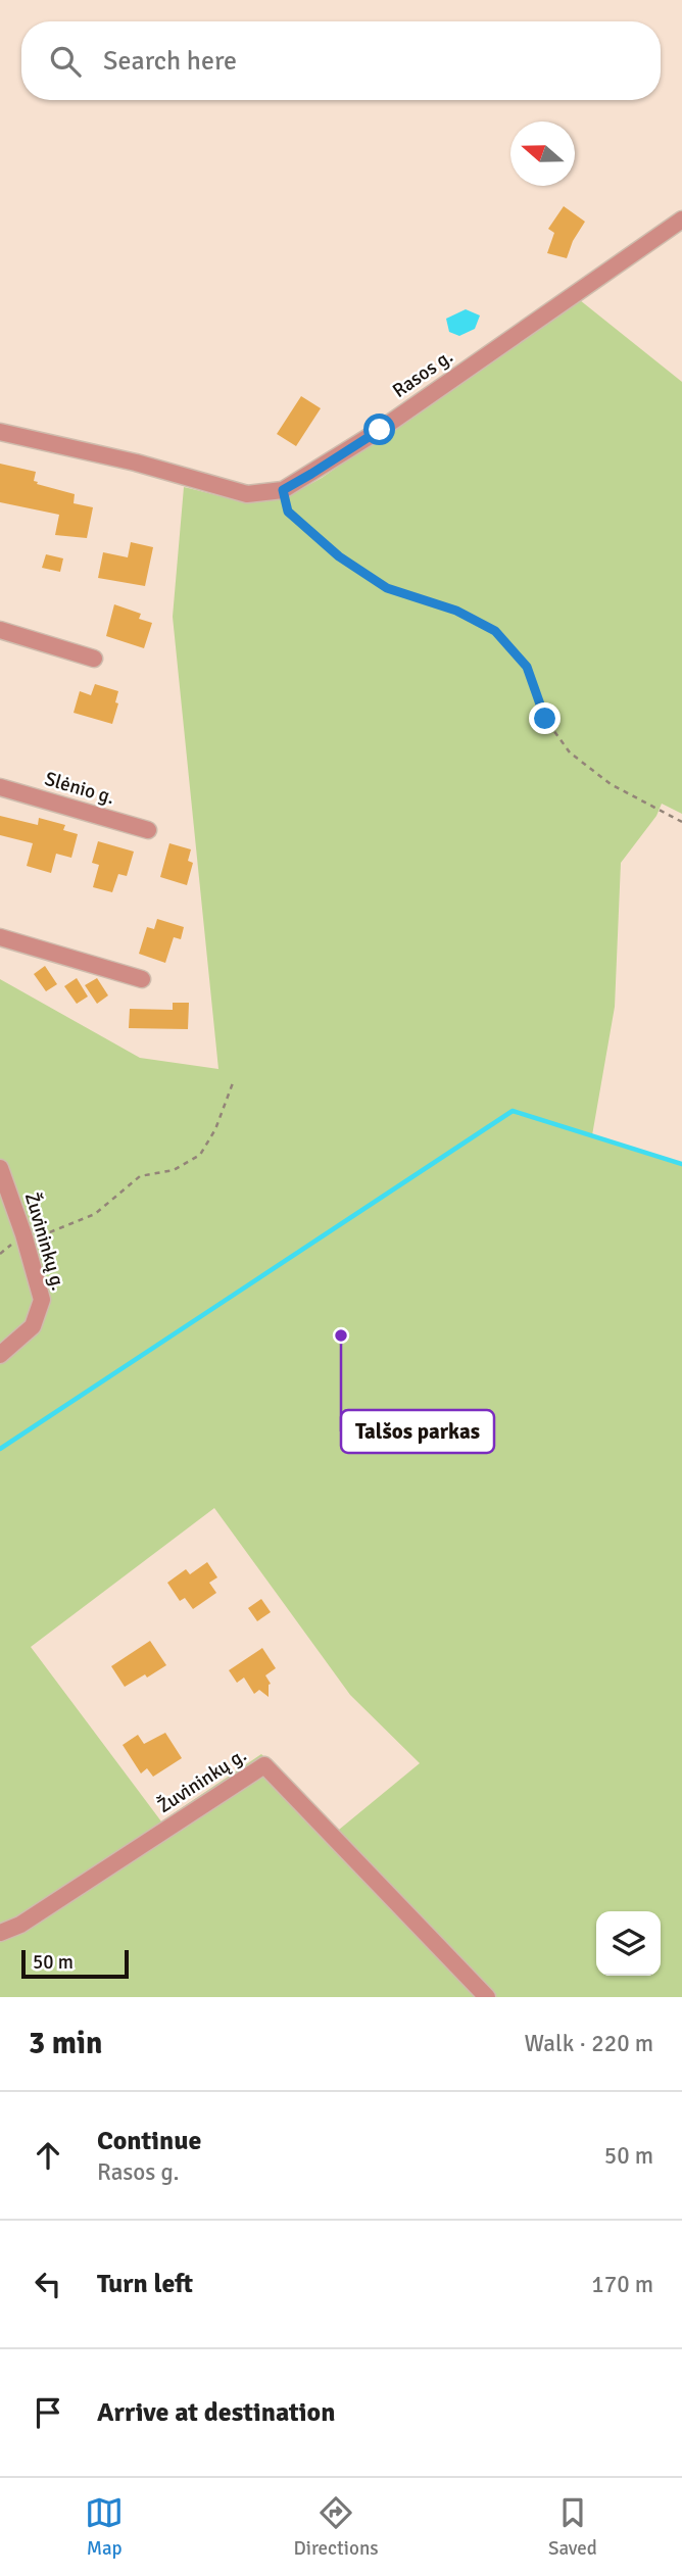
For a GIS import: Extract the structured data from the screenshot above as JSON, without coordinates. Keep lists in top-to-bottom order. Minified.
{"streets":{"street":["Rasos g.","Slėnio g.","Žuvininkų g."]},"places":["Talšos parkas"],"scale_bar":"50 m","north":"left","page":{"search":"Search here","scale":"50 m","heading":["3 min","Walk · 220 m"],"list":[["Continue","Rasos g.","50 m"],["Turn left","170 m"],"Arrive at destination"],"nav":["Map","Directions","Saved"]}}
